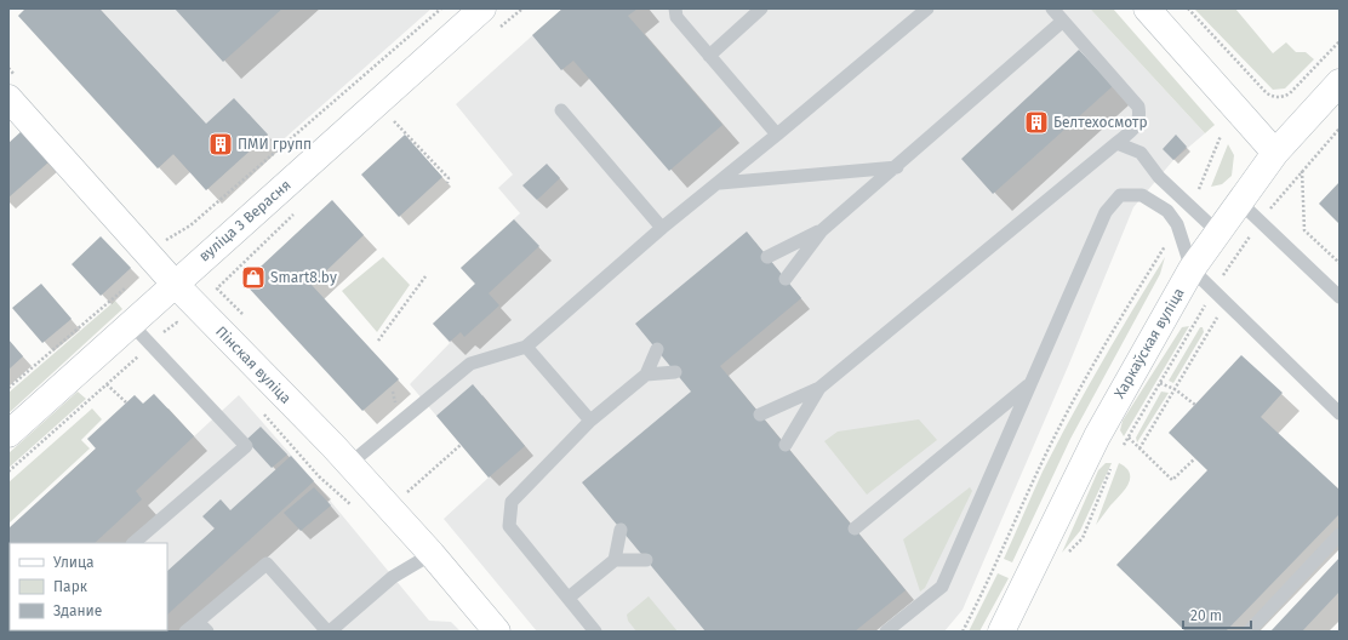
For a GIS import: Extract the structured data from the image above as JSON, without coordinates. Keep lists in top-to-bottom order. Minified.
{"streets":{"street":["вуліца 3 Верасня","Харкаўская вуліца","Пінская вуліца"]},"crossings":[["вуліца 3 Верасня","Пінская вуліца"]],"places":{"building":["Белтехосмотр","ПМИ групп"],"shop":["Smart8.by"]},"legend":["Улица","Парк","Здание"],"scale_bar":"20 m"}
